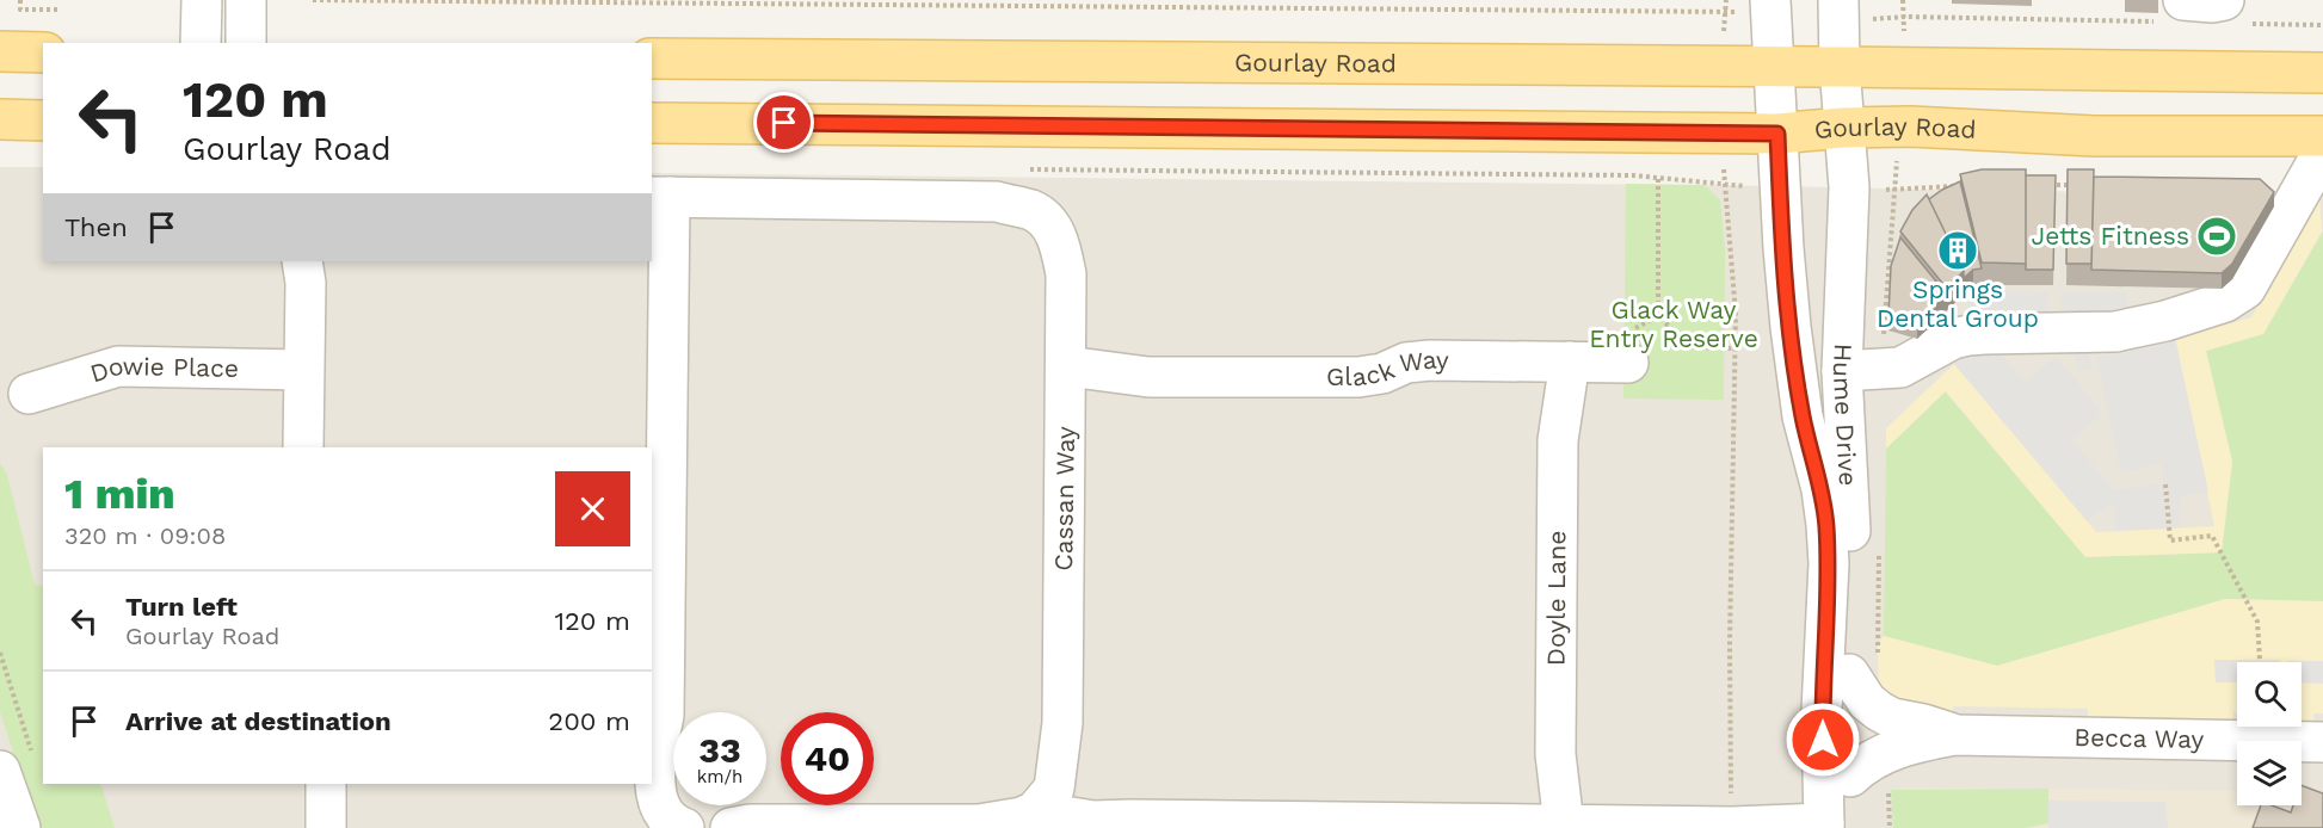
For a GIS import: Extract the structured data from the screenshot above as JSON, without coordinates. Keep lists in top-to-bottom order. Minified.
{"streets":{"main road":["Gourlay Road"],"street":["Glack Way","Dowie Place","Hume Drive","Cassan Way","Doyle Lane","Becca Way"]},"crossings":[["Gourlay Road","Hume Drive"],["Glack Way","Cassan Way"],["Glack Way","Doyle Lane"],["Hume Drive","Becca Way"]],"parks":["Glack Way Entry Reserve"],"places":{"sports":["Jetts Fitness"],"building":["Springs Dental Group"]},"page":{"turn":["120 m","Gourlay Road"],"then":"Then","heading":["1 min","320 m · 09:08"],"list":[{"name":"Turn left","note":"Gourlay Road","value":"120 m"},{"name":"Arrive at destination","value":"200 m"}],"speed":"33 km/h","limit":"40"}}
